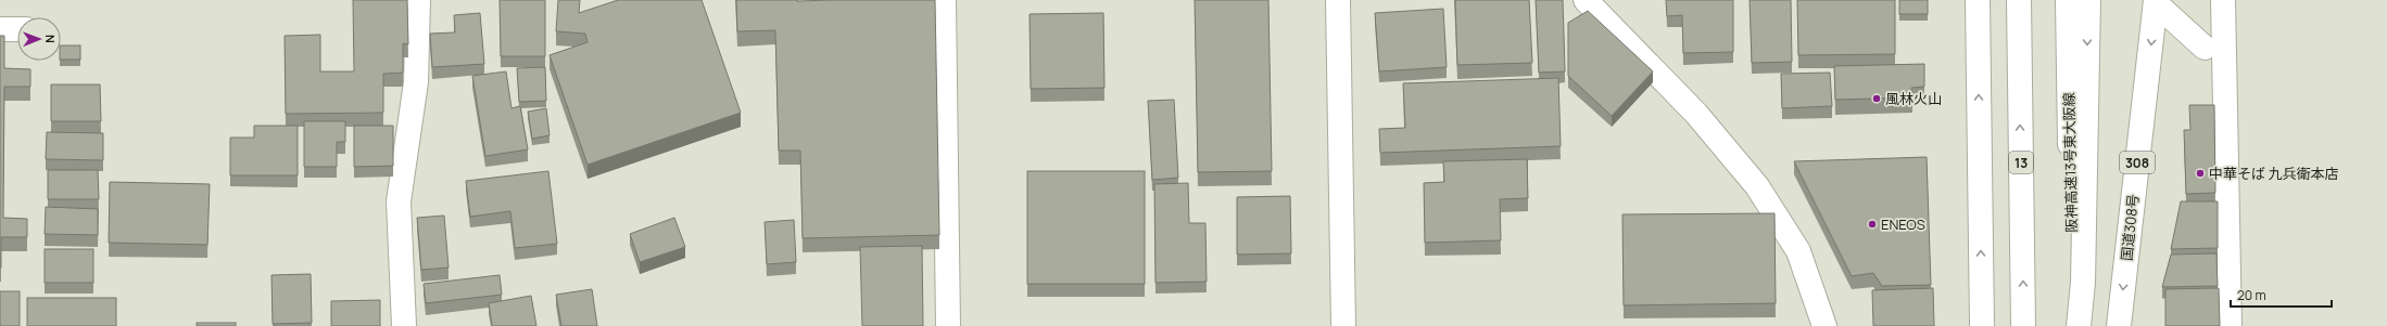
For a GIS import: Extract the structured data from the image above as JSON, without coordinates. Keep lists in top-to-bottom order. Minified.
{"streets":{"main road":["13","阪神高速13号東大阪線","308","国道308号"]},"places":["風林火山","中華そば 九兵衛本店","ENEOS"],"scale_bar":"20 m","north":"right"}
